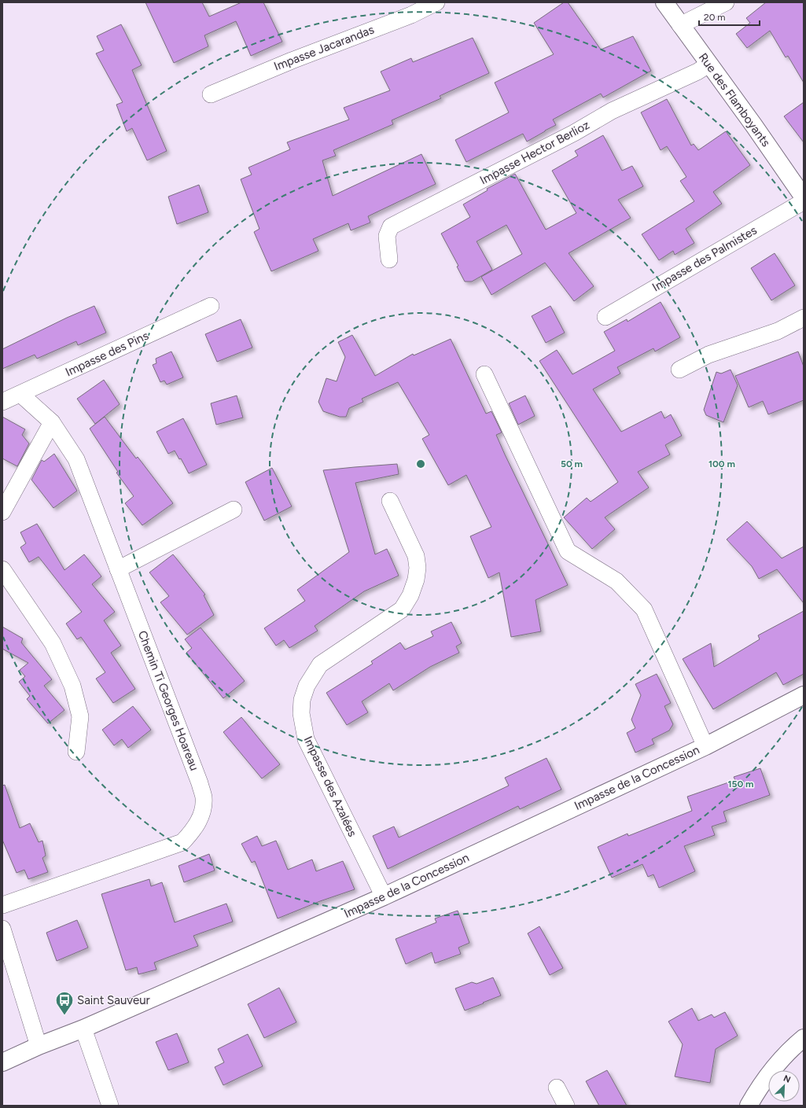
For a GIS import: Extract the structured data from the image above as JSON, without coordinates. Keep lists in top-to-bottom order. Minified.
{"streets":{"street":["Impasse Jacarandas","Rue des Flamboyants","Impasse Hector Berlioz","Impasse des Palmistes","Impasse des Pins","Chemin Ti Georges Hoareau","Impasse de la Concession","Impasse des Azalées"]},"crossings":[["Rue des Flamboyants","Impasse Hector Berlioz"],["Impasse des Pins","Chemin Ti Georges Hoareau"],["Impasse de la Concession","Impasse des Azalées"]],"places":{"bus stop":["Saint Sauveur"]},"scale_bar":"20 m","north":"top right","rings":["50 m","100 m","150 m"]}
